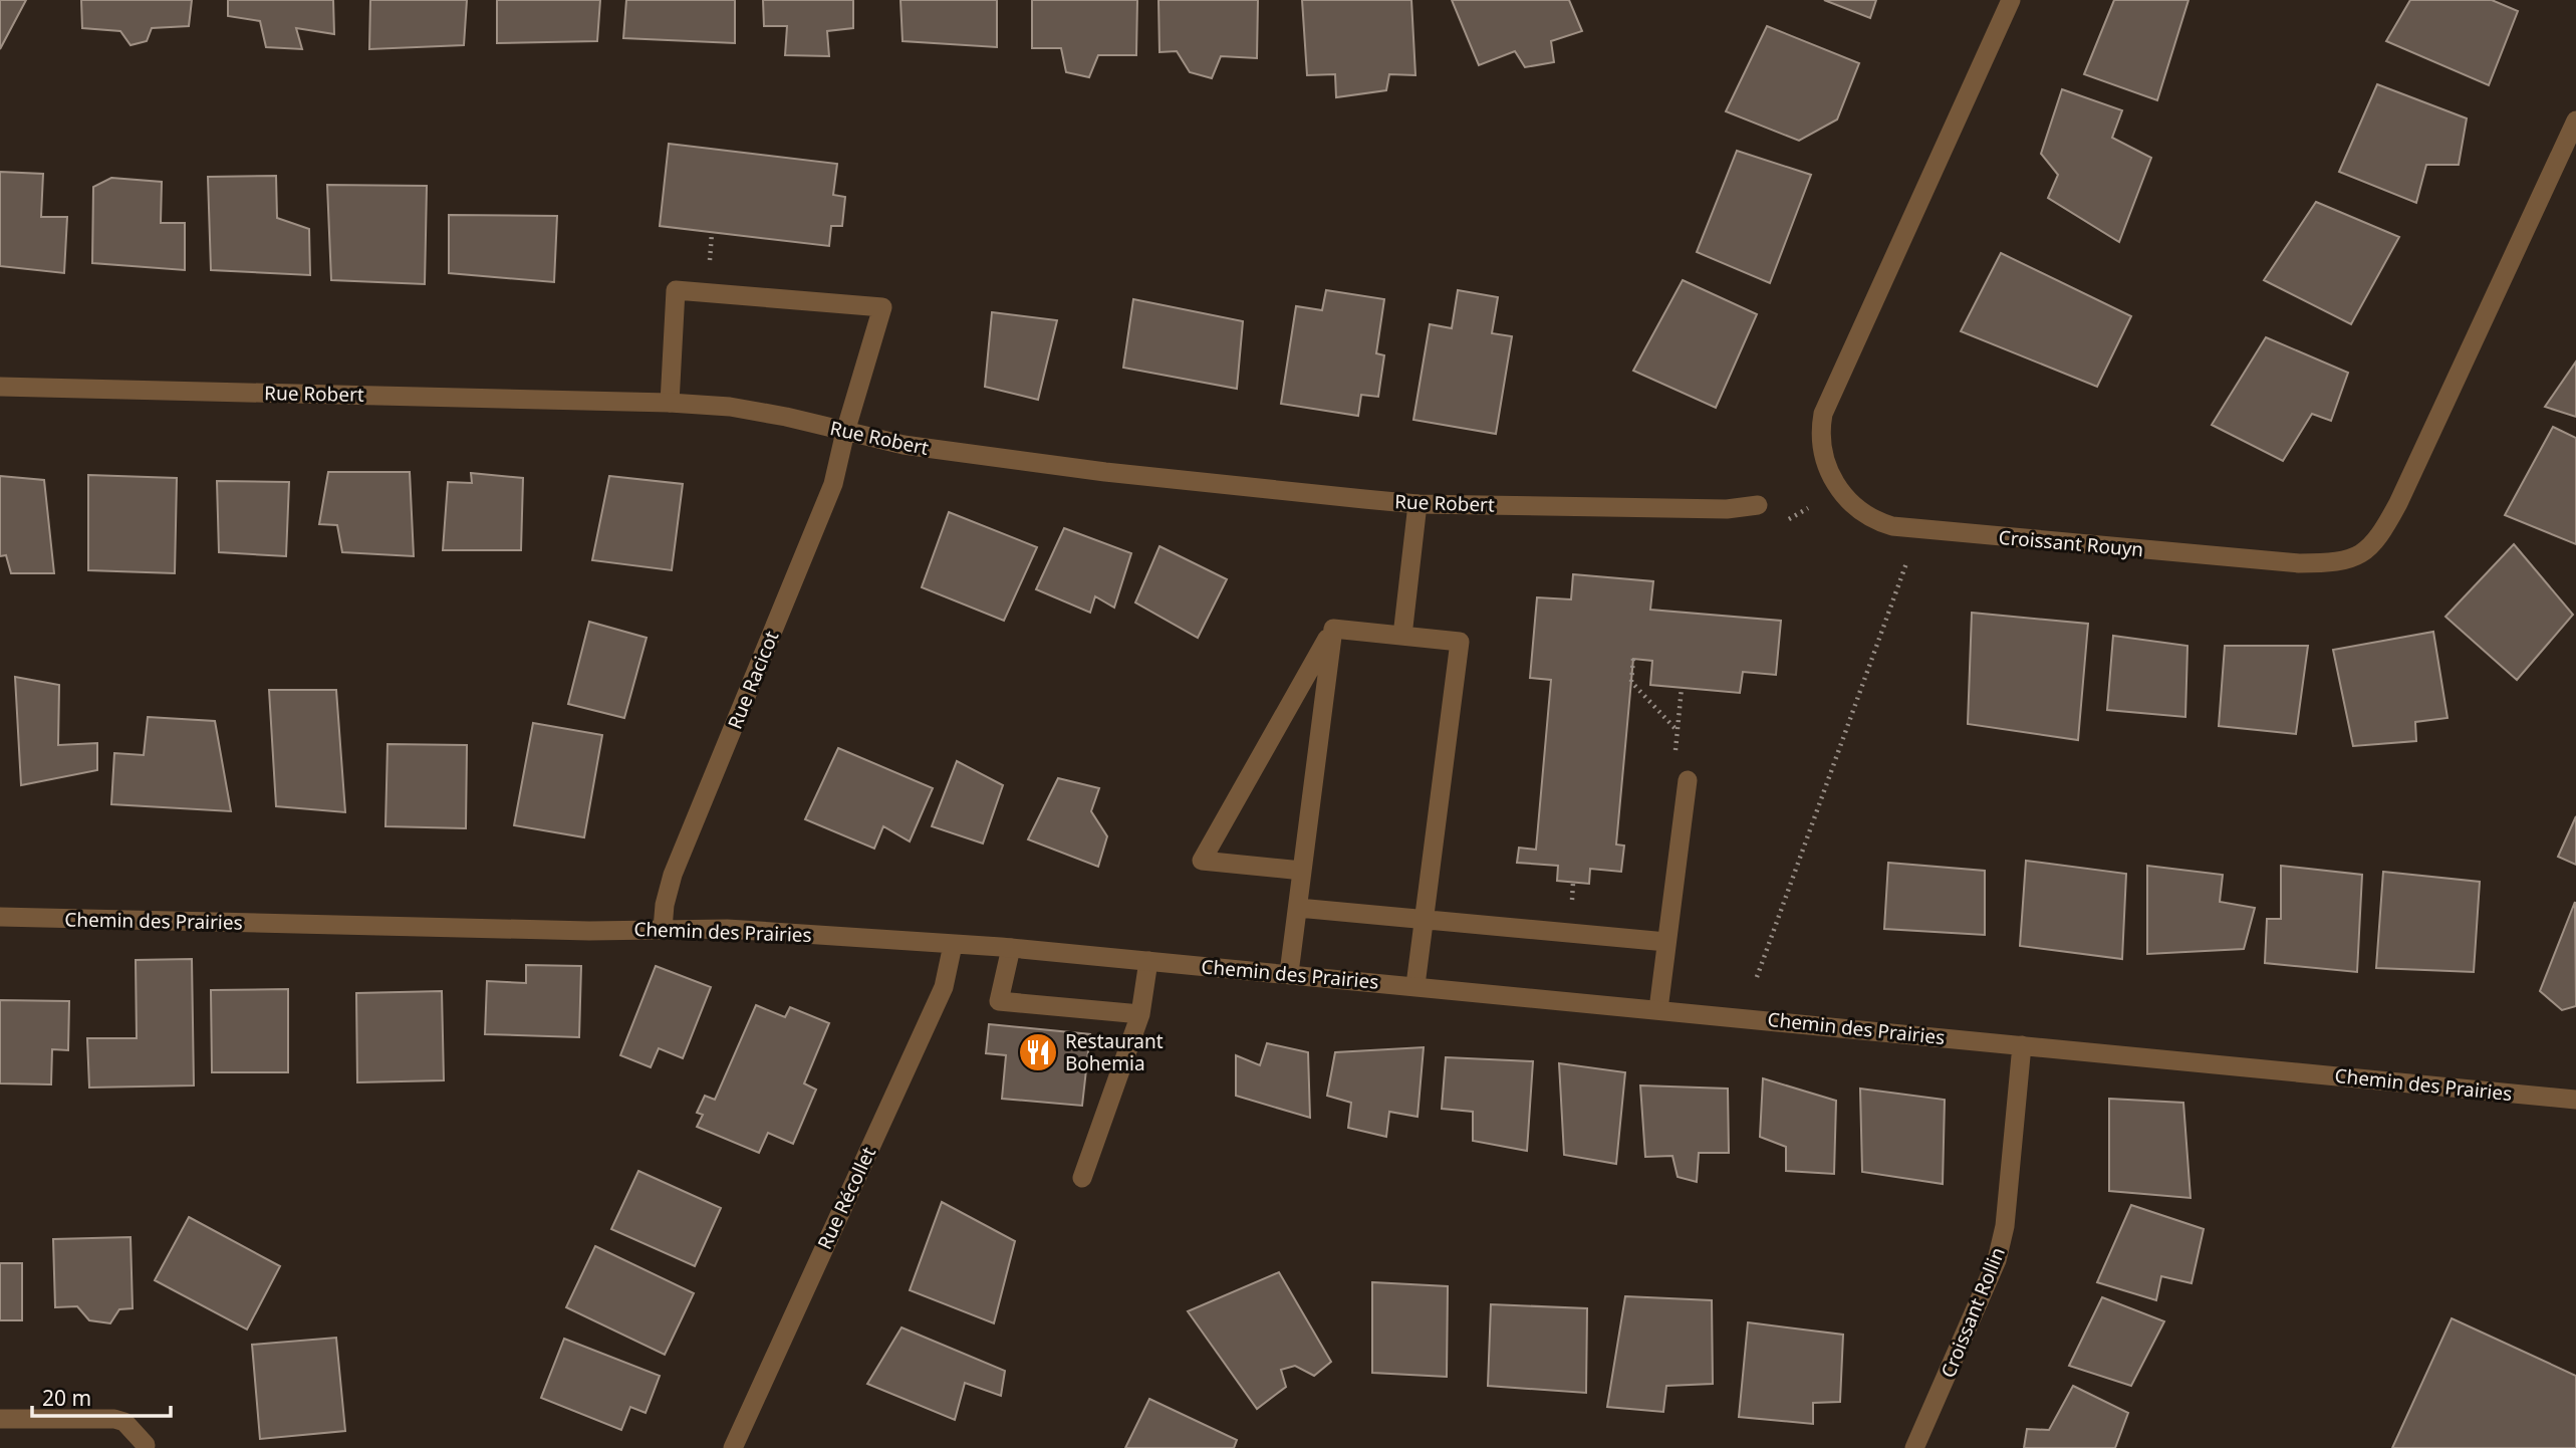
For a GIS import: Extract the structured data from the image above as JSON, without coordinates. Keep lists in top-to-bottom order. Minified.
{"streets":{"street":["Rue Robert","Croissant Rouyn","Rue Racicot","Chemin des Prairies","Rue Récollet","Croissant Rollin"]},"crossings":[["Rue Robert","Rue Racicot"],["Rue Racicot","Chemin des Prairies"],["Chemin des Prairies","Rue Récollet"],["Chemin des Prairies","Croissant Rollin"]],"places":{"restaurant":["Restaurant Bohemia"]},"scale_bar":"20 m"}
